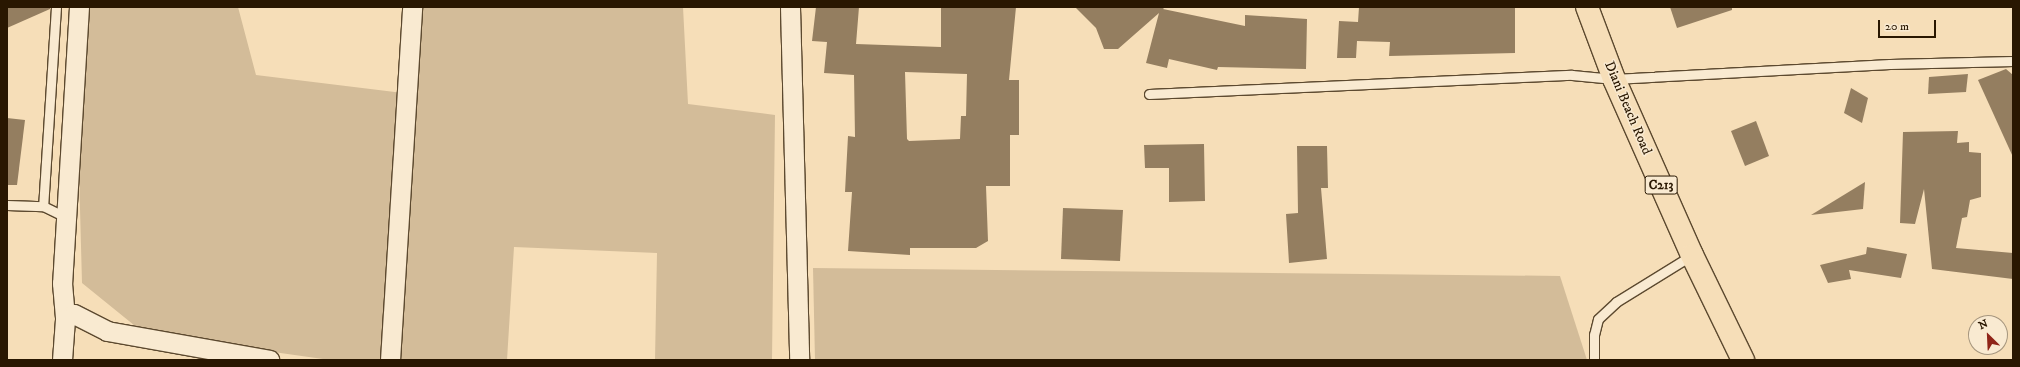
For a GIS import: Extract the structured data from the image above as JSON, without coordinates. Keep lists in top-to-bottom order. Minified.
{"streets":{"main road":["Diani Beach Road","C213"]},"scale_bar":"20 m","north":"top left"}
